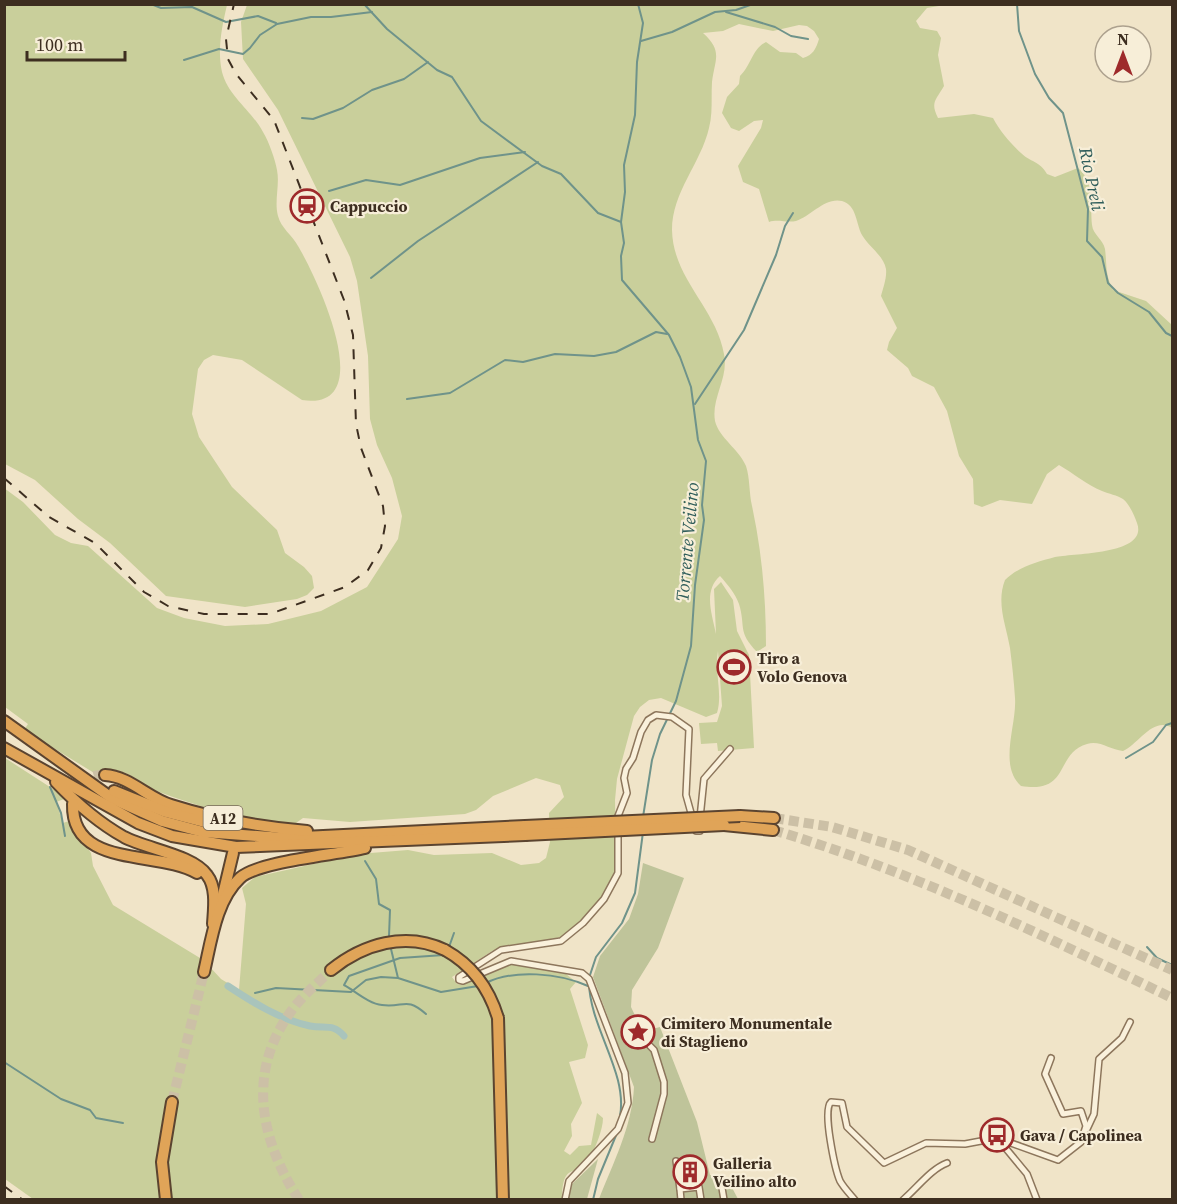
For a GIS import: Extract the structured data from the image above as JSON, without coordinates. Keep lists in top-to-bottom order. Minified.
{"streets":{"highway":["A12"]},"water":["Rio Preli","Torrente Veilino"],"places":{"station":["Cappuccio"],"sports":["Tiro a Volo Genova"],"place":["Cimitero Monumentale di Staglieno"],"bus stop":["Gava / Capolinea"],"building":["Galleria Veilino alto"]},"scale_bar":"100 m","north":"top"}
